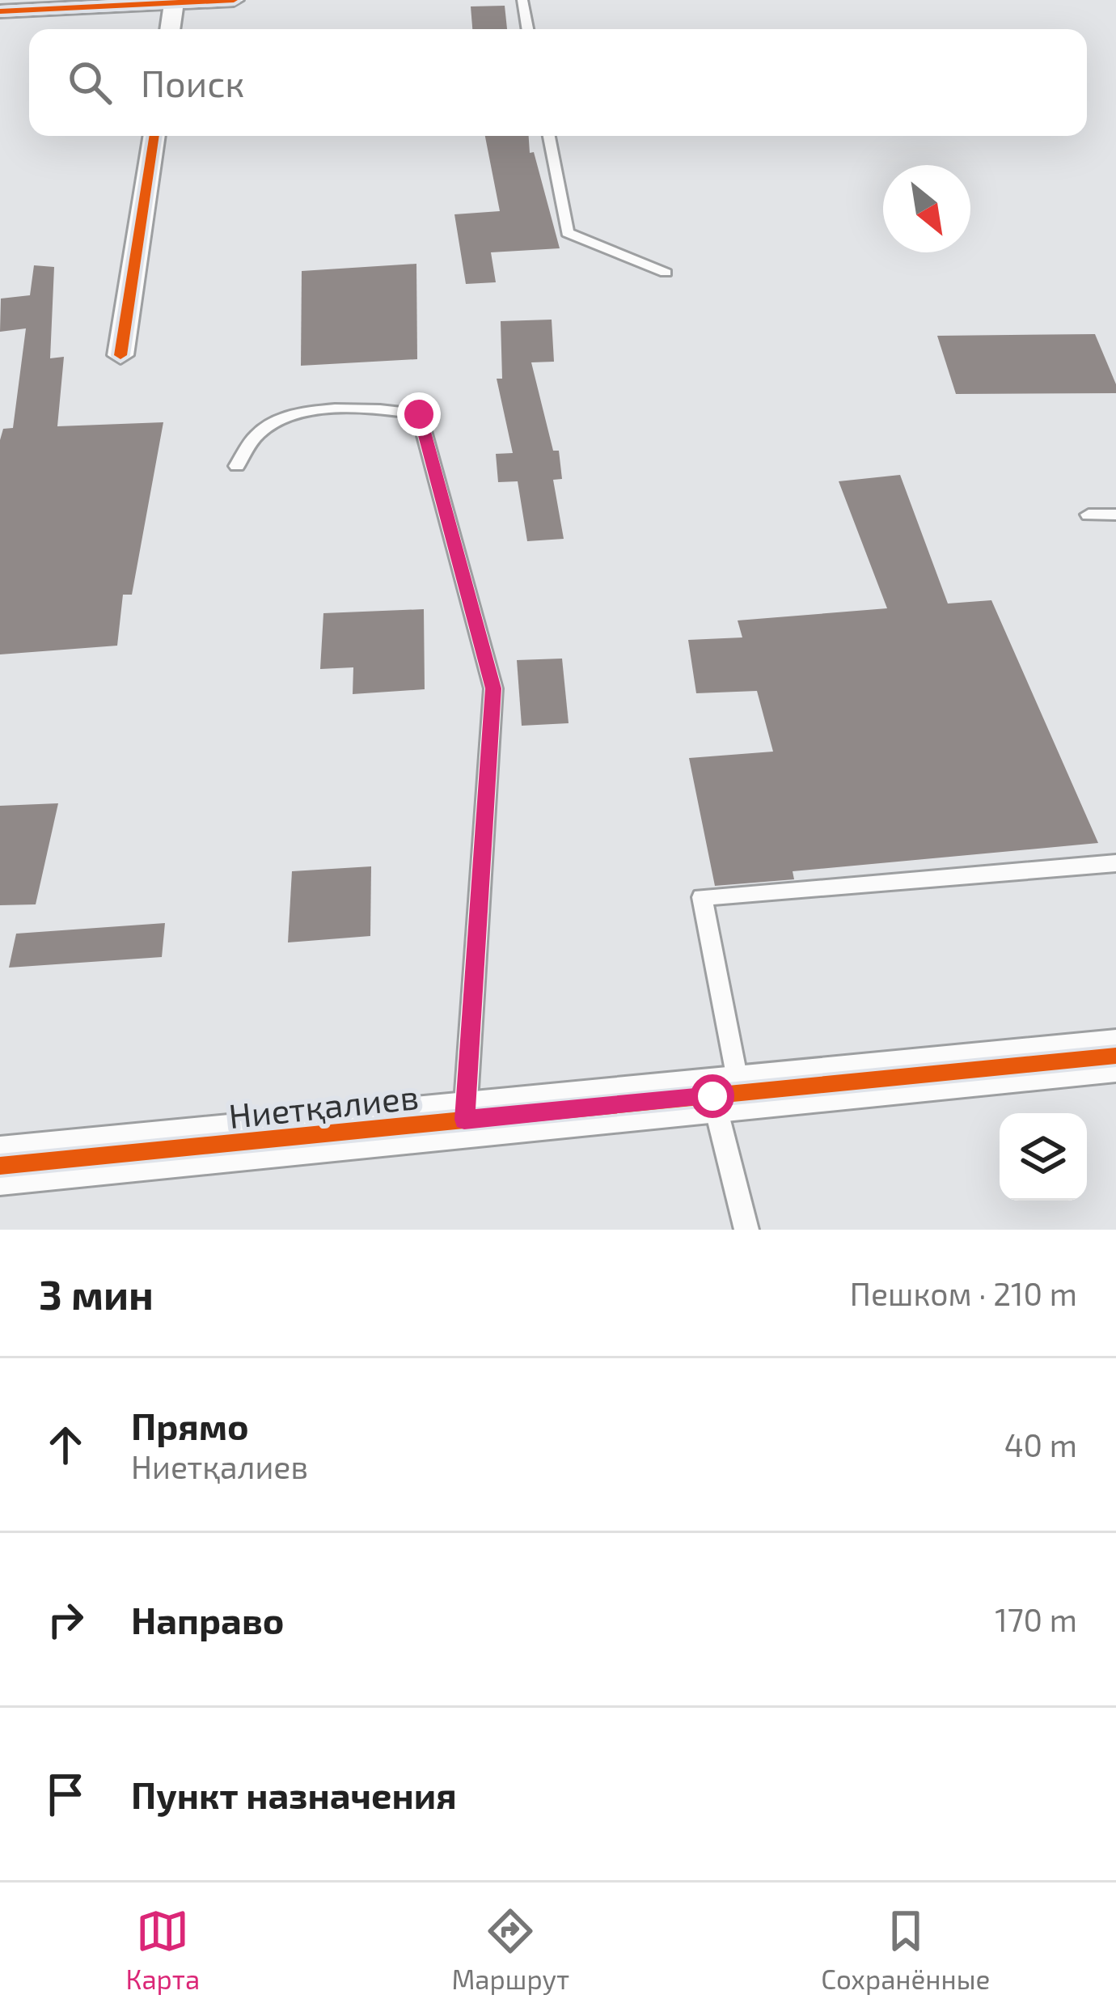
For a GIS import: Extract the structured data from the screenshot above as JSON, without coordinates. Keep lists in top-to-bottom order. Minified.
{"streets":{"street":["Ниетқалиев"]},"north":"bottom right","page":{"search":"Поиск","heading":["3 мин","Пешком · 210 m"],"list":[["Прямо","Ниетқалиев","40 m"],["Направо","170 m"],"Пункт назначения"],"nav":["Карта","Маршрут","Сохранённые"]}}
